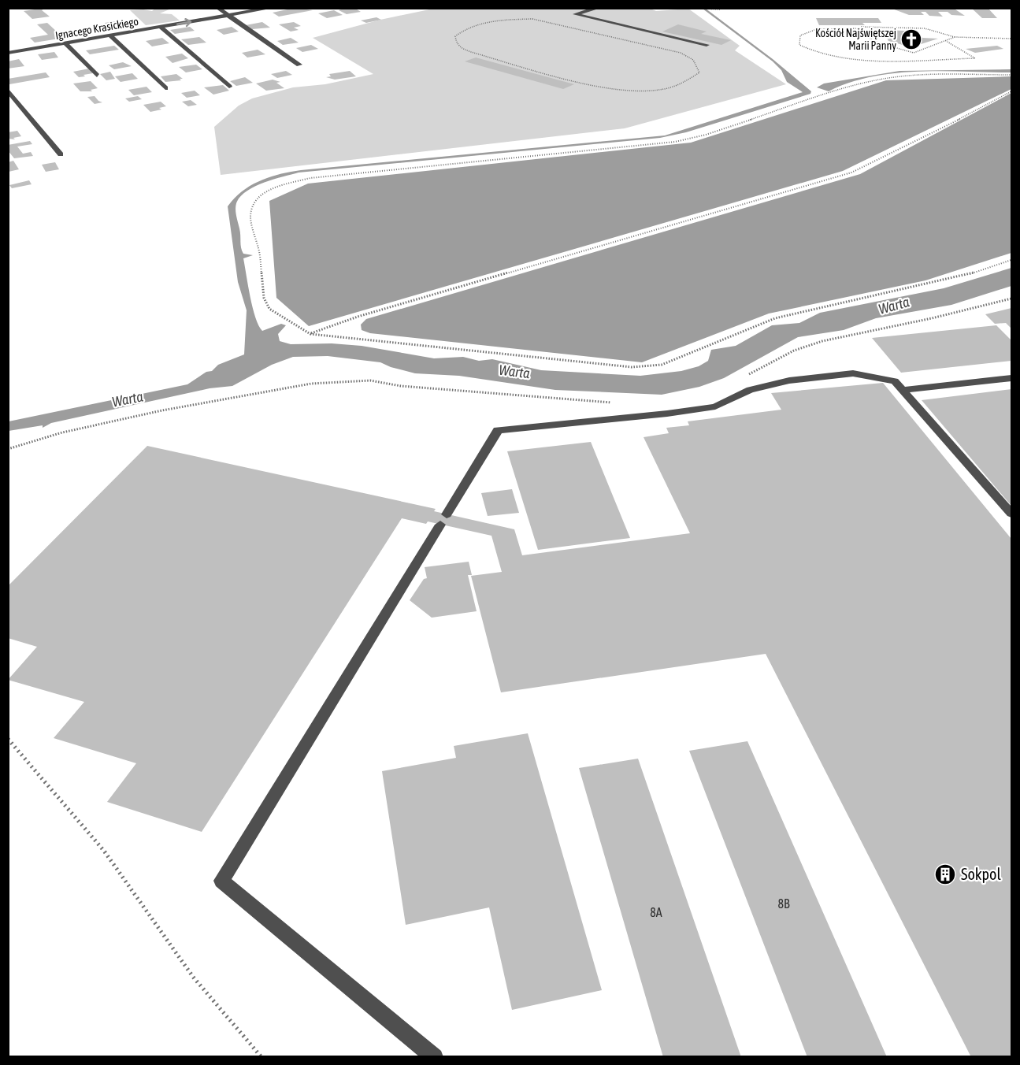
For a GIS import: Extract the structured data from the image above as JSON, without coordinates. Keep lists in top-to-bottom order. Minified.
{"streets":{"street":["Ignacego Krasickiego"]},"water":["Warta"],"places":{"church":["Kościół Najświętszej Marii Panny"],"building":["Sokpol"]},"house_numbers":["8B","8A"]}
